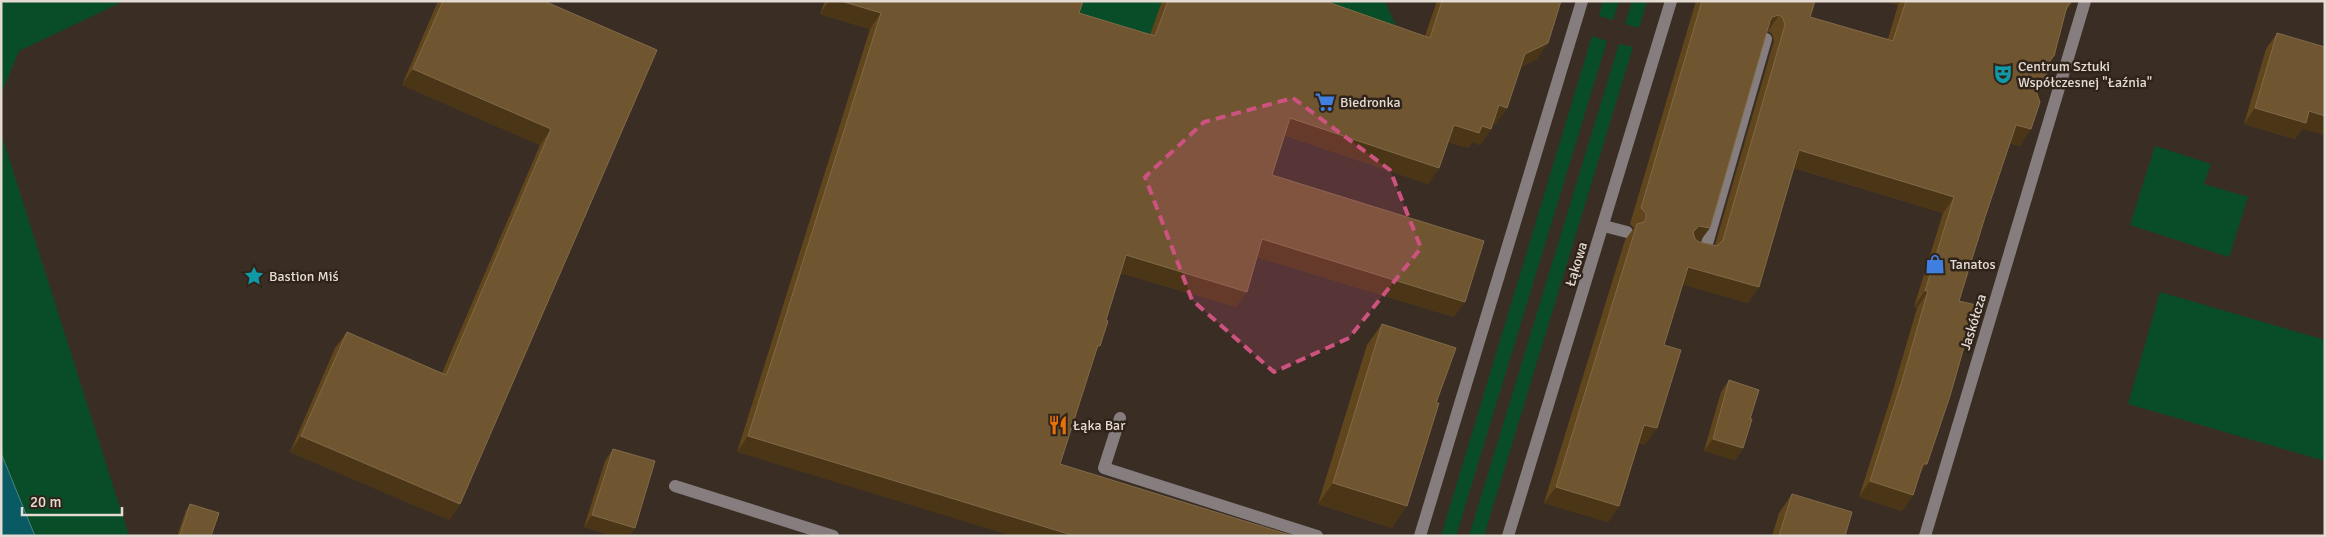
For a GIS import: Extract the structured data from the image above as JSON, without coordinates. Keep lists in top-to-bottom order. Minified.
{"streets":{"street":["Łąkowa","Jaskółcza"]},"places":{"theatre":["Centrum Sztuki Współczesnej \"Łaźnia\""],"supermarket":["Biedronka"],"shop":["Tanatos"],"place":["Bastion Miś"],"restaurant":["Łąka Bar"]},"scale_bar":"20 m"}
